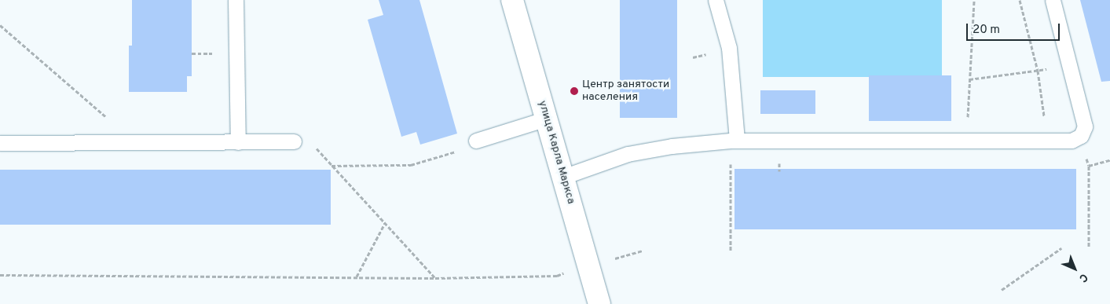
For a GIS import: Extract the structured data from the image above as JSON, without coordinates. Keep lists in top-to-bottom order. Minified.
{"streets":{"street":["улица Карла Маркса"]},"places":["Центр занятости населения"],"scale_bar":"20 m","north":"bottom right"}
